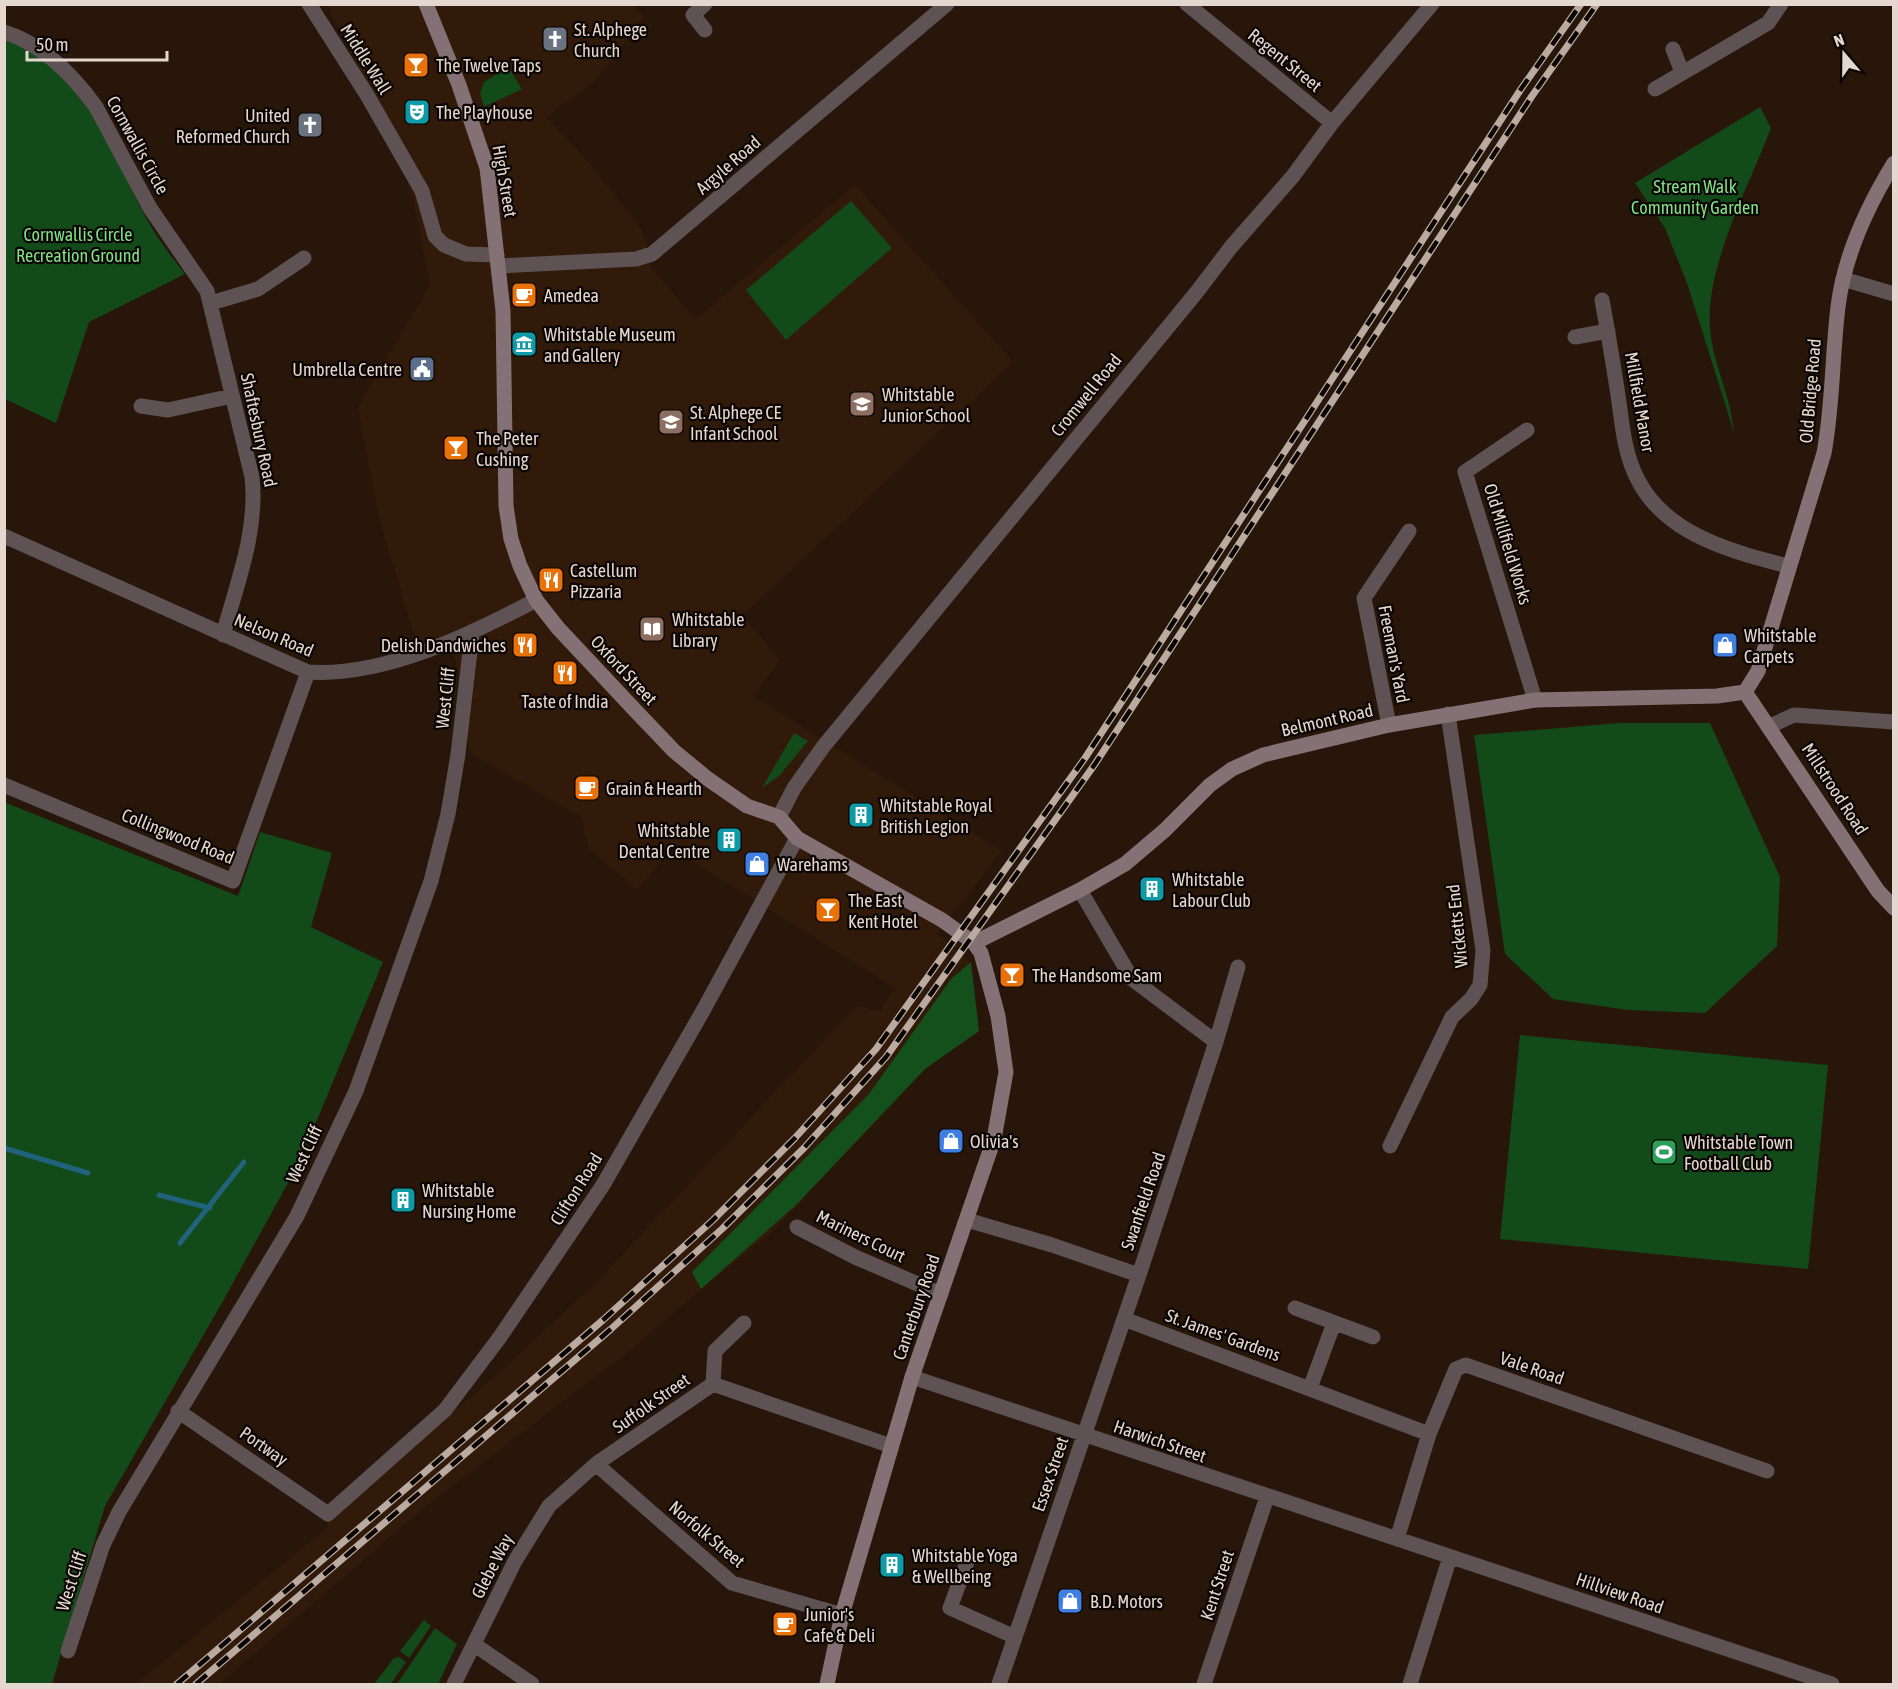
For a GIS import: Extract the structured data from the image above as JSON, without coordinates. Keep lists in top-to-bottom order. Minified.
{"streets":{"main road":["High Street","Old Bridge Road","Oxford Street","Belmont Road","Millstrood Road","Canterbury Road"],"street":["Middle Wall","Regent Street","Cornwallis Circle","Argyle Road","Cromwell Road","Millfield Manor","Shaftesbury Road","Old Millfield Works","Nelson Road","Freeman's Yard","West Cliff","Collingwood Road","Wicketts End","Clifton Road","Swanfield Road","Mariners Court","St. James' Gardens","Vale Road","Suffolk Street","Harwich Street","Portway","Essex Street","Norfolk Street","Glebe Way","Kent Street","Hillview Road"]},"crossings":[["Middle Wall","Argyle Road"],["Middle Wall","High Street"],["Middle Wall","Oxford Street"],["Regent Street","Cromwell Road"],["Cornwallis Circle","Shaftesbury Road"],["Argyle Road","High Street"],["Argyle Road","Oxford Street"],["High Street","Oxford Street"],["Old Bridge Road","Millfield Manor"],["Old Bridge Road","Belmont Road"],["Old Bridge Road","Millstrood Road"],["Cromwell Road","Oxford Street"],["Shaftesbury Road","Nelson Road"],["Old Millfield Works","Belmont Road"],["Nelson Road","Oxford Street"],["Nelson Road","West Cliff"],["Nelson Road","Collingwood Road"],["Freeman's Yard","Belmont Road"],["West Cliff","Portway"],["Belmont Road","Millstrood Road"],["Belmont Road","Wicketts End"],["Belmont Road","Canterbury Road"],["Clifton Road","Portway"],["Swanfield Road","Canterbury Road"],["Swanfield Road","Essex Street"],["Mariners Court","Canterbury Road"],["Canterbury Road","Suffolk Street"],["Canterbury Road","Harwich Street"],["Canterbury Road","Norfolk Street"],["St. James' Gardens","Vale Road"],["St. James' Gardens","Essex Street"],["Vale Road","Harwich Street"],["Vale Road","Hillview Road"],["Suffolk Street","Norfolk Street"],["Suffolk Street","Glebe Way"],["Harwich Street","Essex Street"],["Harwich Street","Kent Street"],["Harwich Street","Hillview Road"]],"parks":["Stream Walk Community Garden","Cornwallis Circle Recreation Ground"],"places":{"church":["St. Alphege Church","United Reformed Church"],"bar":["The Twelve Taps","The Peter Cushing","The East Kent Hotel","The Handsome Sam"],"theatre":["The Playhouse"],"cafe":["Amedea","Grain & Hearth","Junior's Cafe & Deli"],"museum":["Whitstable Museum and Gallery"],"public building":["Umbrella Centre"],"school or university":["Whitstable Junior School","St. Alphege CE Infant School"],"restaurant":["Castellum Pizzaria","Delish Dandwiches","Taste of India"],"library":["Whitstable Library"],"shop":["Whitstable Carpets","Warehams","Olivia's","B.D. Motors"],"building":["Whitstable Royal British Legion","Whitstable Dental Centre","Whitstable Labour Club","Whitstable Nursing Home","Whitstable Yoga & Wellbeing"],"sports":["Whitstable Town Football Club"]},"scale_bar":"50 m","north":"top"}
